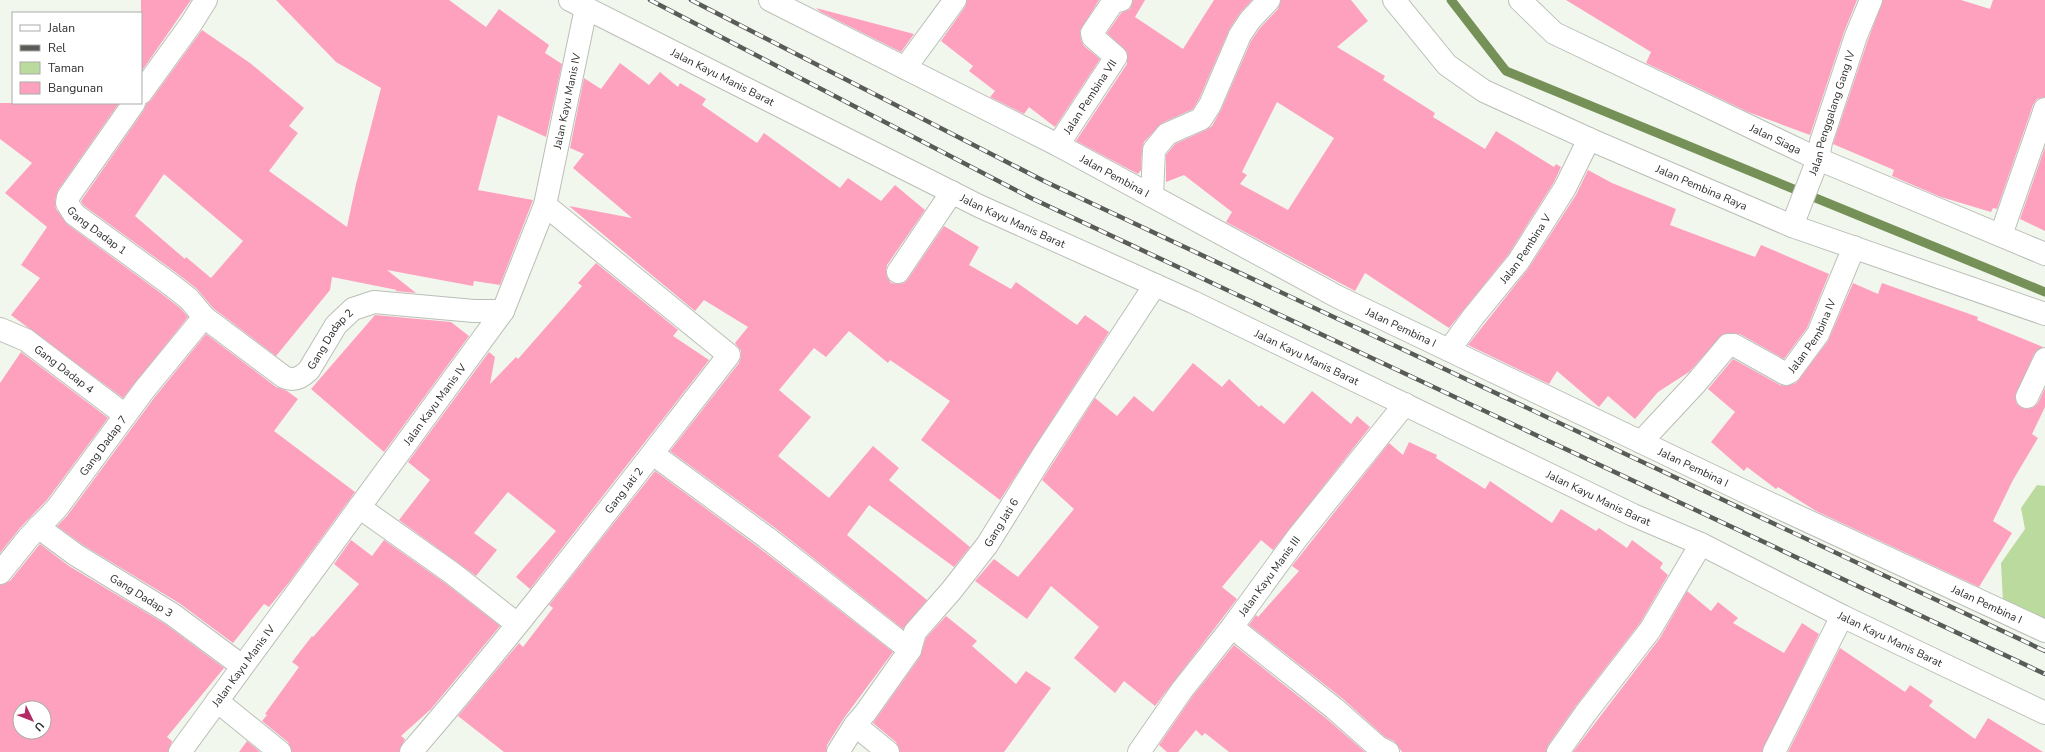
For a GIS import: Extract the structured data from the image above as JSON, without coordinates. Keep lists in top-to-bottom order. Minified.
{"streets":{"street":["Jalan Kayu Manis Barat","Jalan Pembina VII","Jalan Kayu Manis IV","Jalan Penggalang Gang IV","Jalan Siaga","Jalan Pembina I","Jalan Pembina Raya","Gang Dadap 1","Jalan Pembina V","Jalan Pembina IV","Gang Dadap 2","Gang Dadap 4","Gang Dadap 7","Gang Jati 2","Gang Jati 6","Jalan Kayu Manis III","Gang Dadap 3"]},"crossings":[["Jalan Kayu Manis Barat","Jalan Kayu Manis IV"],["Jalan Kayu Manis Barat","Gang Jati 6"],["Jalan Kayu Manis Barat","Jalan Kayu Manis III"],["Jalan Pembina VII","Jalan Pembina I"],["Jalan Kayu Manis IV","Gang Dadap 2"],["Jalan Kayu Manis IV","Gang Jati 2"],["Jalan Kayu Manis IV","Gang Dadap 3"],["Jalan Penggalang Gang IV","Jalan Siaga"],["Jalan Penggalang Gang IV","Jalan Pembina Raya"],["Jalan Pembina I","Jalan Pembina V"],["Jalan Pembina I","Jalan Pembina IV"],["Jalan Pembina Raya","Jalan Pembina V"],["Jalan Pembina Raya","Jalan Pembina IV"],["Gang Dadap 1","Gang Dadap 2"],["Gang Dadap 1","Gang Dadap 7"],["Gang Dadap 2","Gang Dadap 7"],["Gang Dadap 4","Gang Dadap 7"],["Gang Dadap 7","Gang Dadap 3"]],"legend":["Jalan","Rel","Taman","Bangunan"],"north":"bottom right"}
